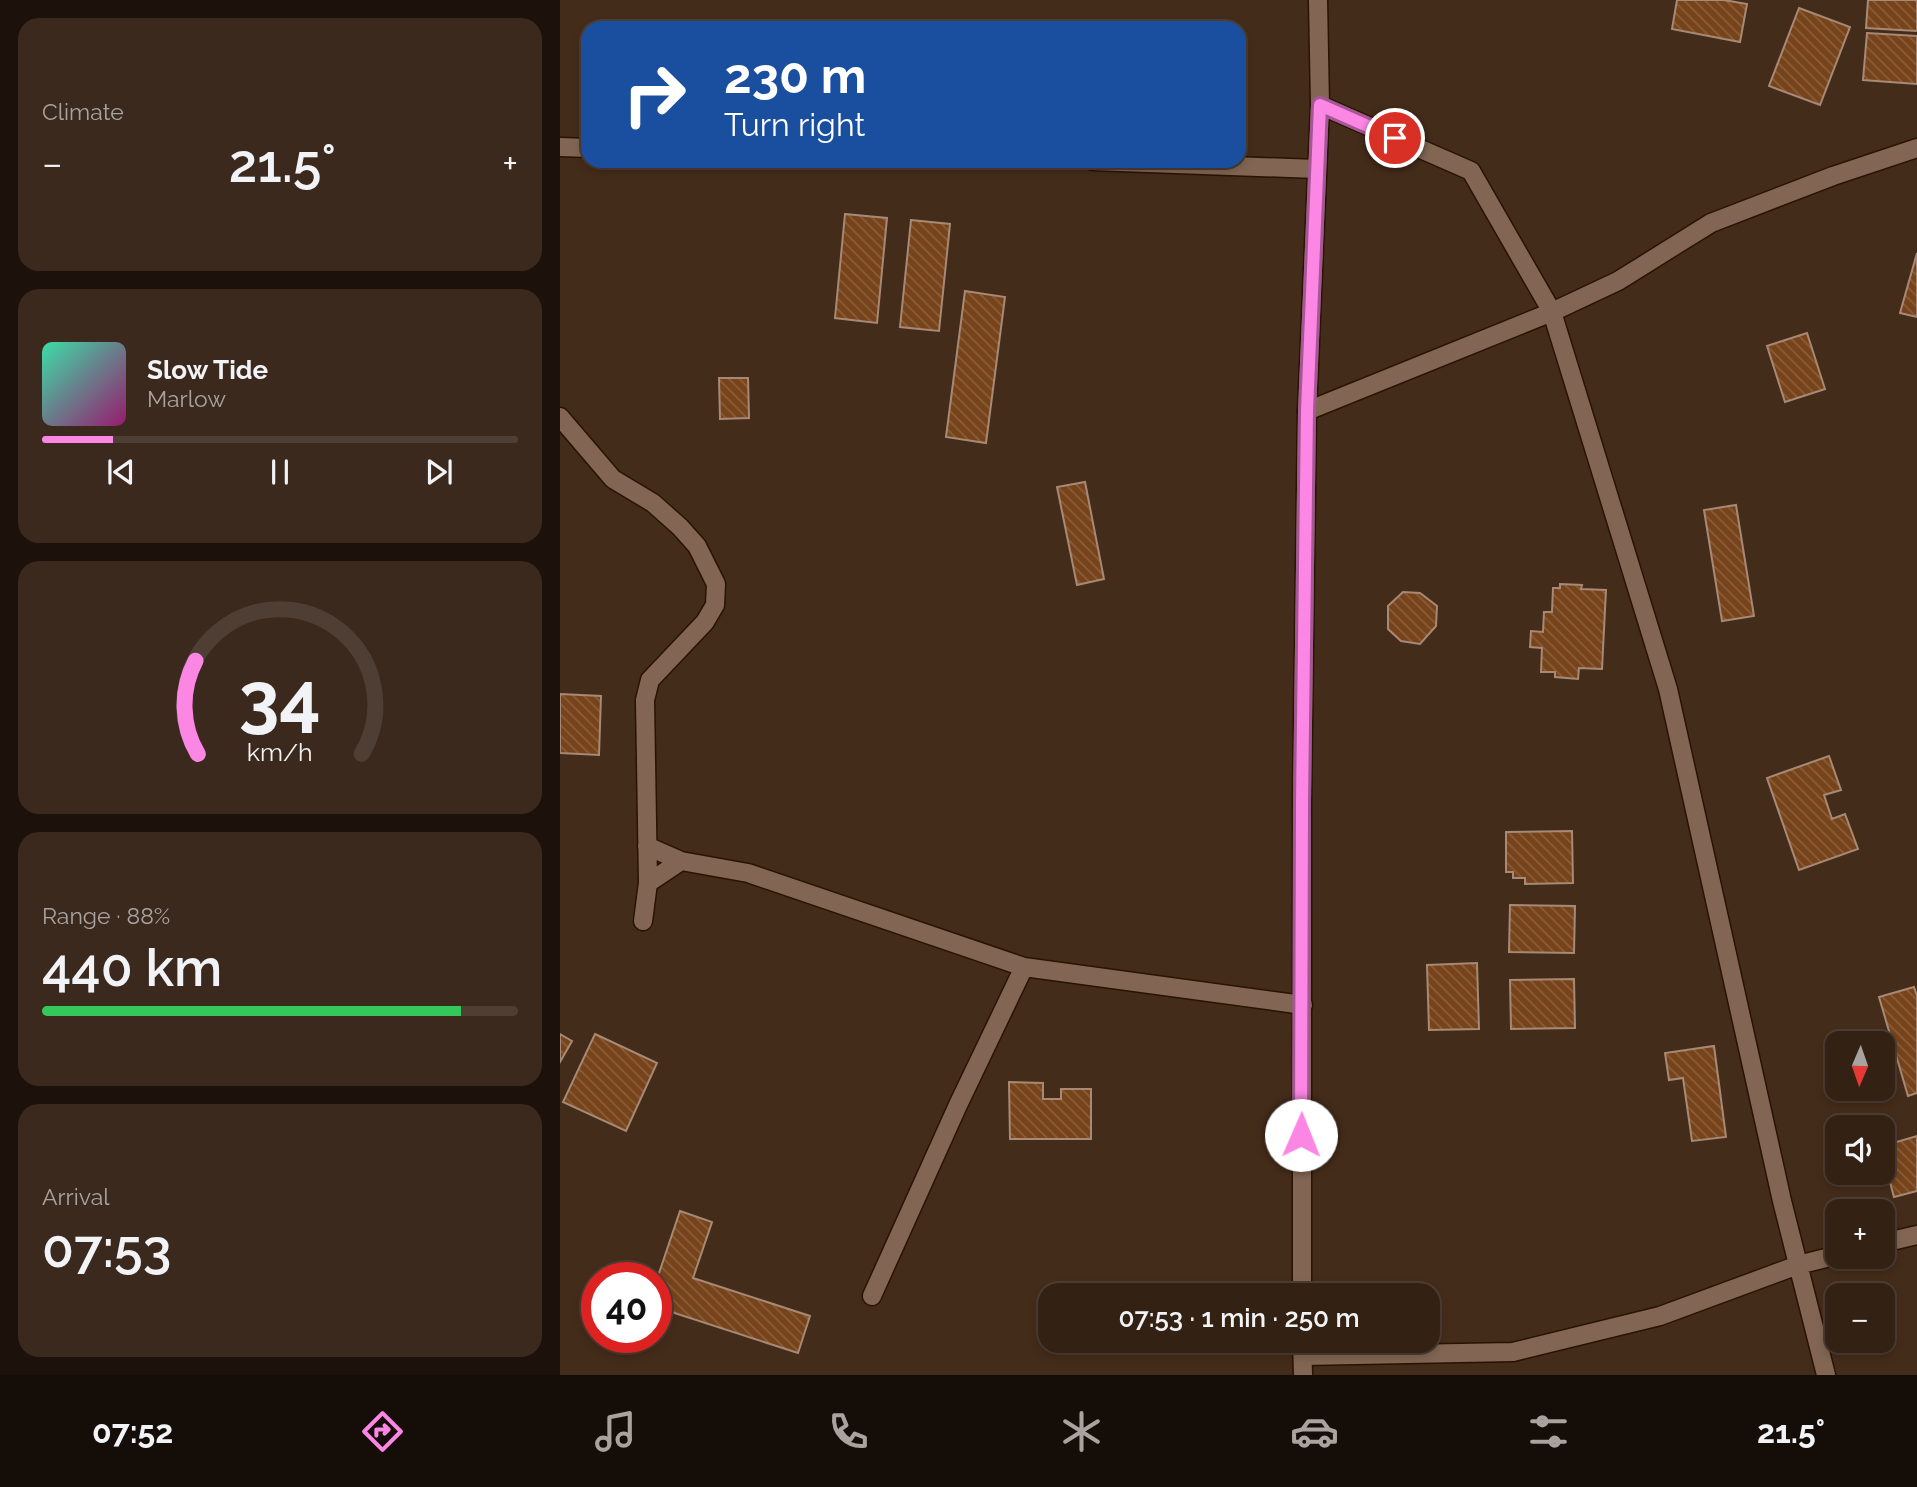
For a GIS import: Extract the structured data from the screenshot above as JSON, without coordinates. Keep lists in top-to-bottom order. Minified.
{"north":"bottom","page":{"tile":["Climate",["Range · 88%","440 km"],["Arrival","07:53"]],"turn":["230 m","Turn right"],"heat":["−","21.5°","+"],"song":["Slow Tide","Marlow"],"map_buttons":["+","−"],"limit":"40","trip":"07:53 · 1 min · 250 m","tabs":["07:52","21.5°"],"gauge":["34","km/h"]}}
